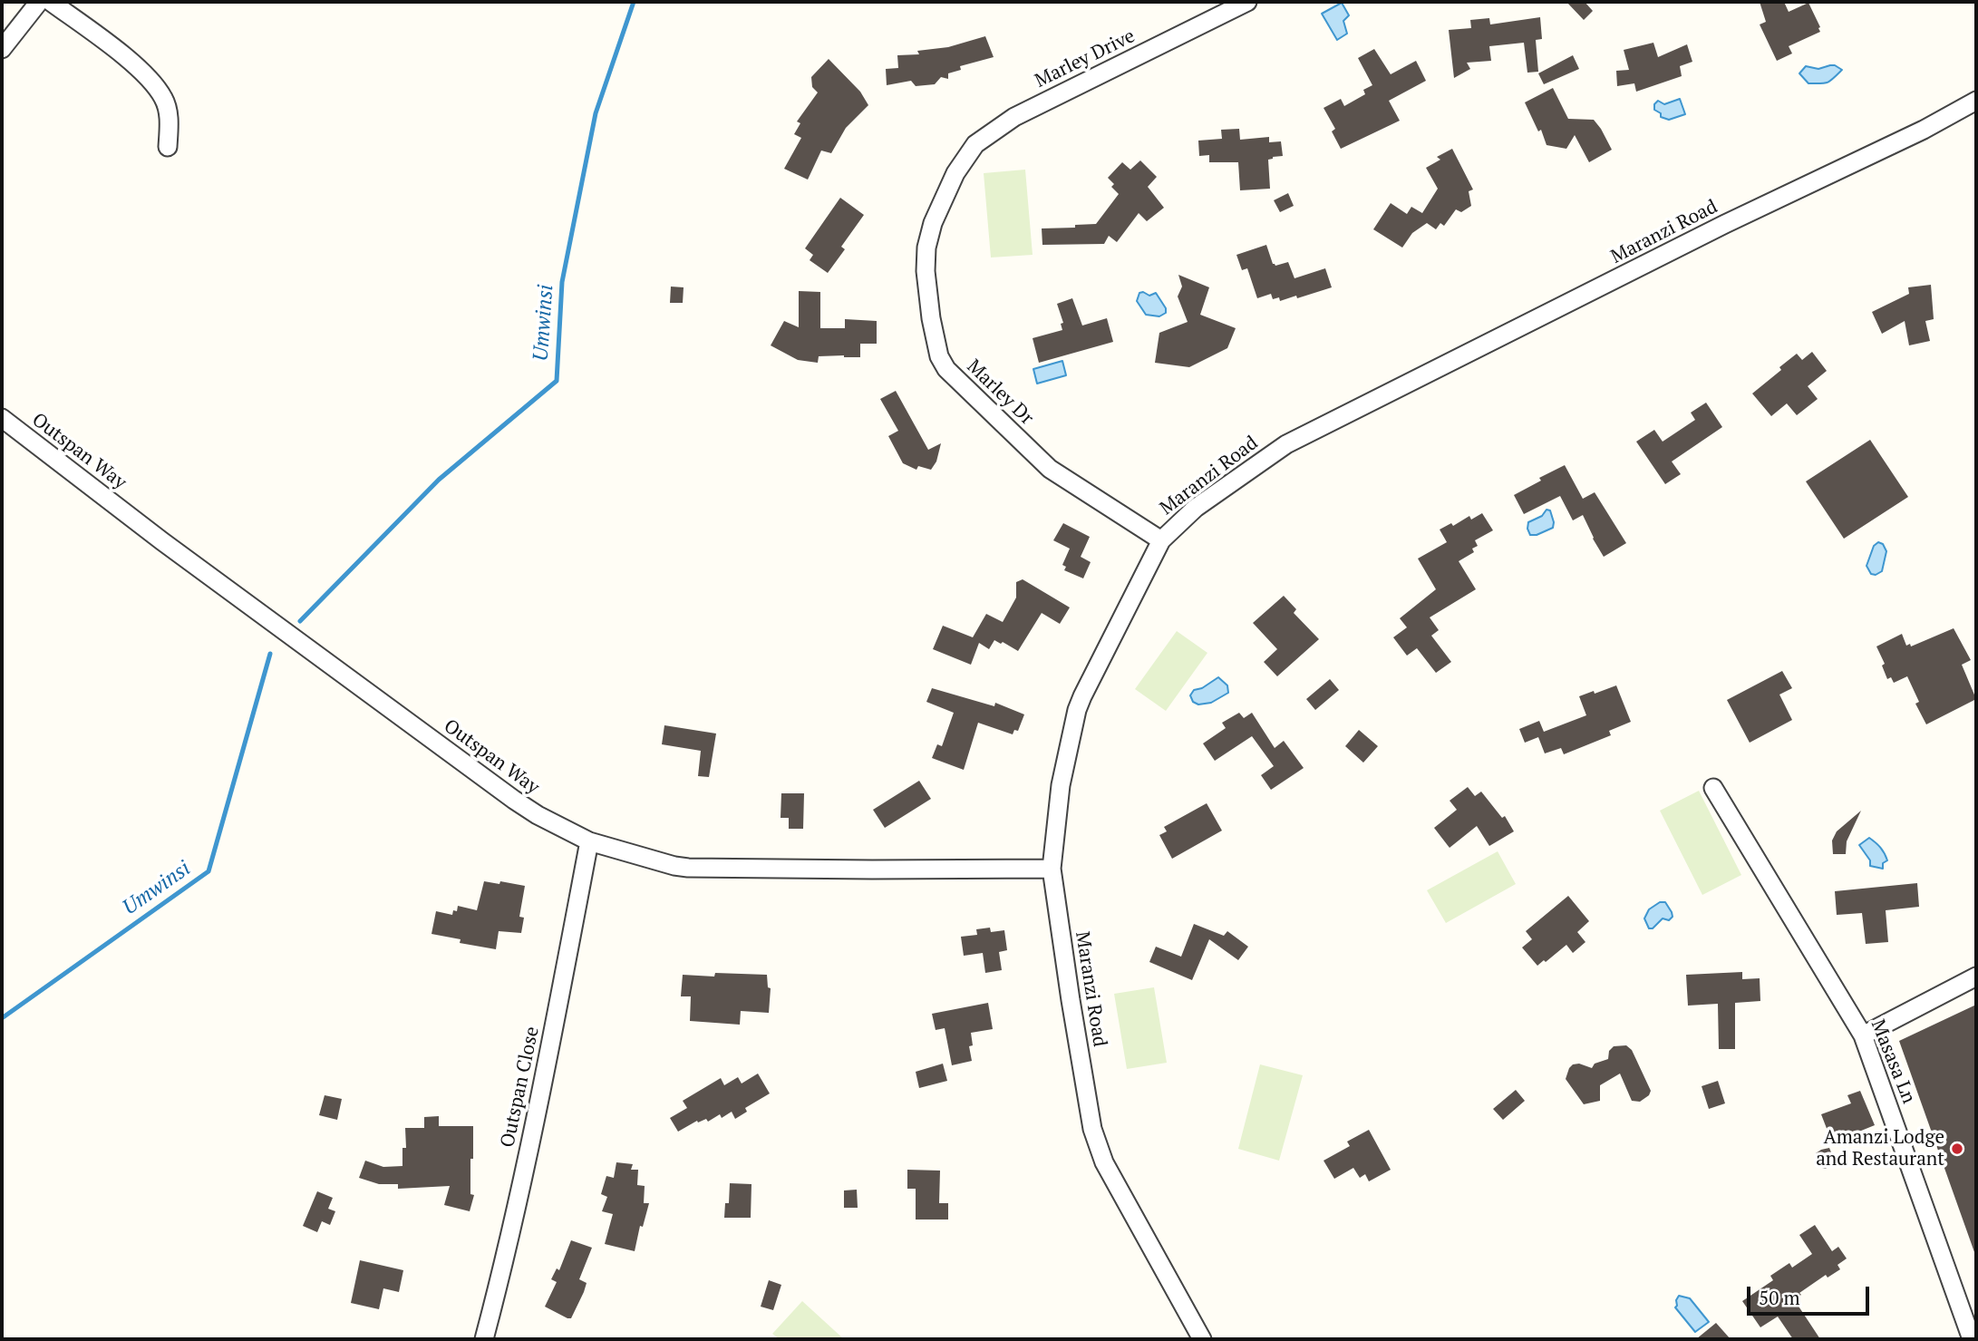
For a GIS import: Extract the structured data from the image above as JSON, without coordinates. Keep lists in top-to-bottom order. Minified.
{"streets":{"street":["Marley Drive","Maranzi Road","Marley Dr","Outspan Way","Masasa Ln","Outspan Close"]},"crossings":[["Marley Drive","Marley Dr"],["Maranzi Road","Marley Dr"],["Maranzi Road","Outspan Way"],["Outspan Way","Outspan Close"]],"water":["Umwinsi"],"places":["Amanzi Lodge and Restaurant"],"scale_bar":"50 m"}
